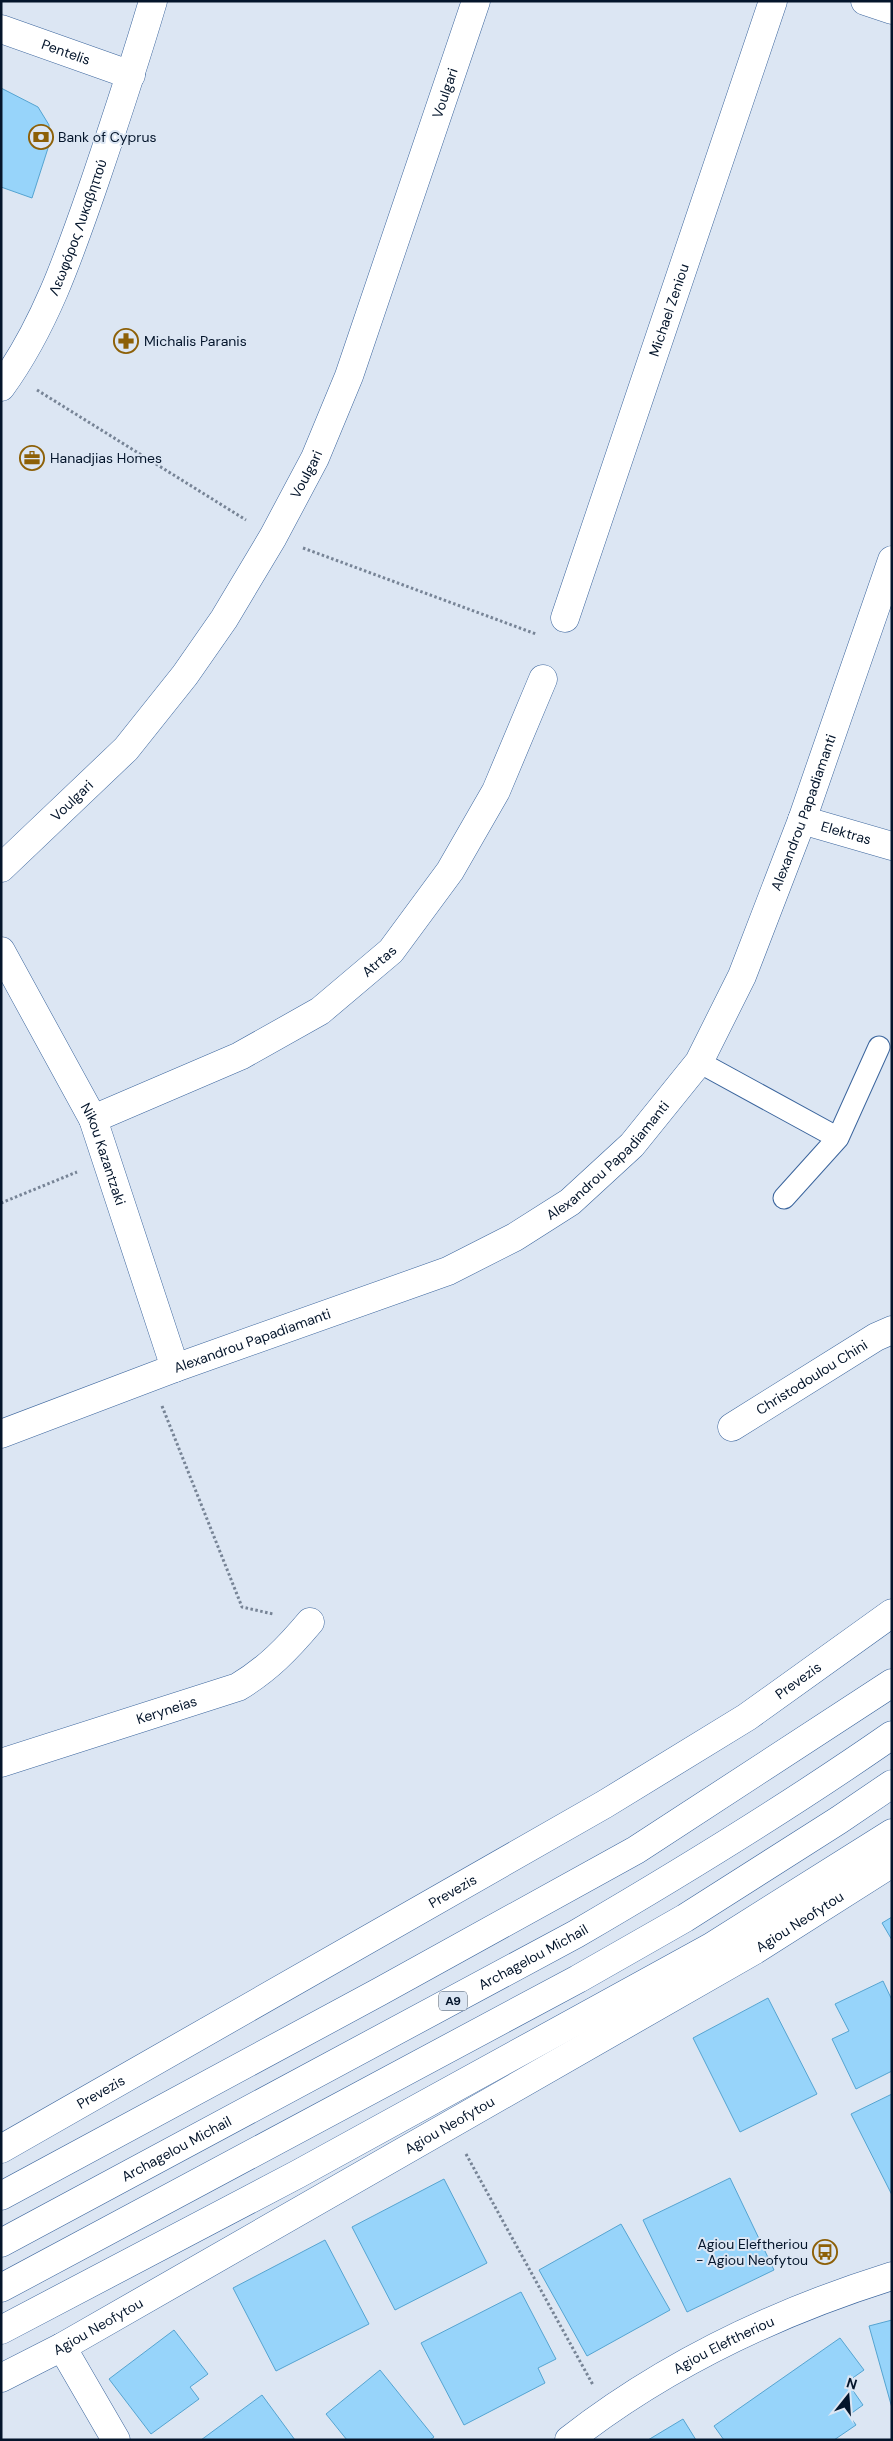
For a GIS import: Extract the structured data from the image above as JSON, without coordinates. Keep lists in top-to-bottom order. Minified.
{"streets":{"main road":["Pentelis","Voulgari","Λεωφόρος Λυκαβηττού","Michael Zeniou","Alexandrou Papadiamanti","Elektras","Atrtas","Nikou Kazantzaki","Christodoulou Chini","Prevezis","Keryneias","Agiou Neofytou","Archagelou Michail","A9","Agiou Eleftheriou"]},"crossings":[["Pentelis","Λεωφόρος Λυκαβηττού"],["Alexandrou Papadiamanti","Elektras"],["Alexandrou Papadiamanti","Nikou Kazantzaki"],["Atrtas","Nikou Kazantzaki"]],"places":{"bank":["Bank of Cyprus"],"pharmacy":["Michalis Paranis"],"office":["Hanadjias Homes"],"bus stop":["Agiou Eleftheriou - Agiou Neofytou"]},"north":"top"}
